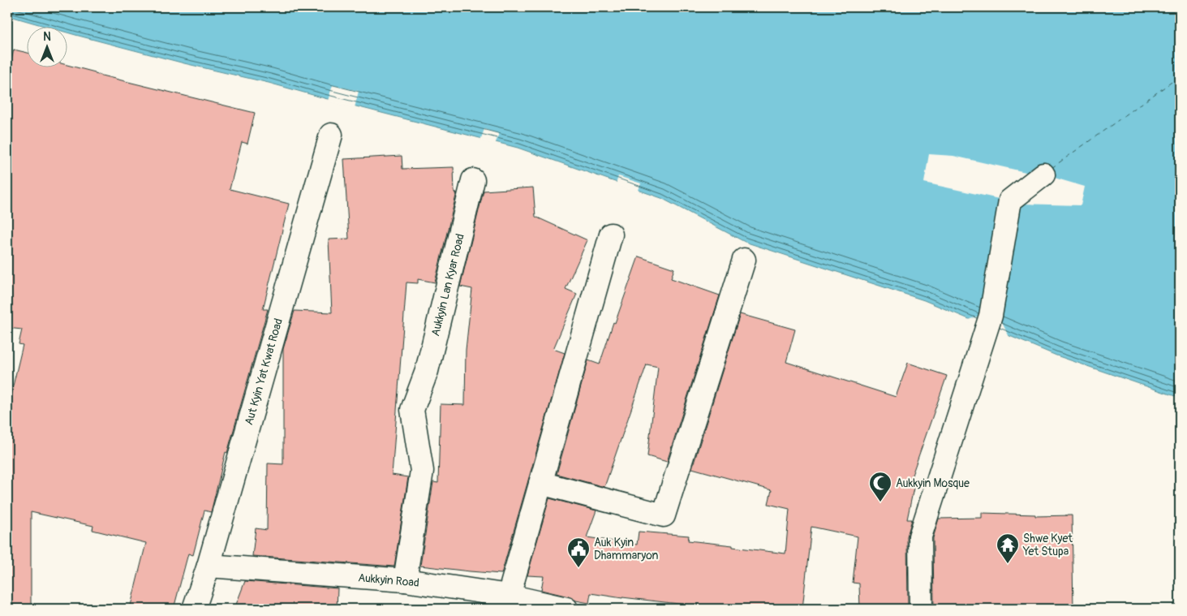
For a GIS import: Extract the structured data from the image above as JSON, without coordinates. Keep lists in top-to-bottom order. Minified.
{"streets":{"street":["Aukkyin Lan Kyar Road","Aut Kyin Yat Kwat Road","Aukkyin Road"]},"crossings":[["Aukkyin Lan Kyar Road","Aukkyin Road"],["Aut Kyin Yat Kwat Road","Aukkyin Road"]],"places":{"mosque":["Aukkyin Mosque"],"temple":["Shwe Kyet Yet Stupa"],"public building":["Auk Kyin Dhammaryon"]},"north":"top"}
